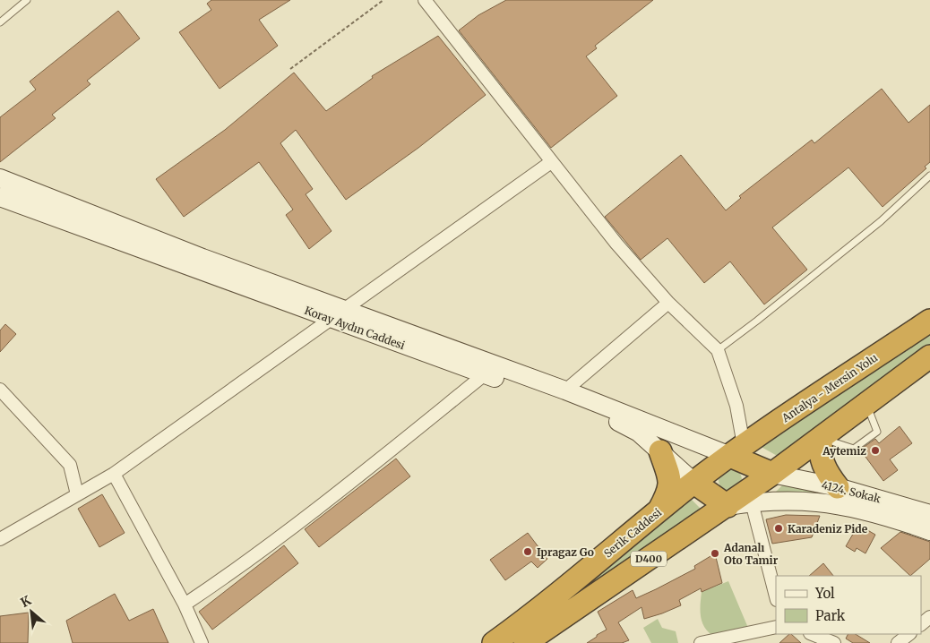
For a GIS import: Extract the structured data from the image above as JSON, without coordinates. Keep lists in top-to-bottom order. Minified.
{"streets":{"highway":["Antalya - Mersin Yolu","Serik Caddesi","D400"],"main road":["Koray Aydın Caddesi","4124. Sokak"]},"crossings":[["Koray Aydın Caddesi","Serik Caddesi"],["Antalya - Mersin Yolu","Serik Caddesi"],["4124. Sokak","D400"]],"places":["Aytemiz","Karadeniz Pide","Ipragaz Go","Adanalı Oto Tamir"],"legend":["Yol","Park"],"north":"top left"}
